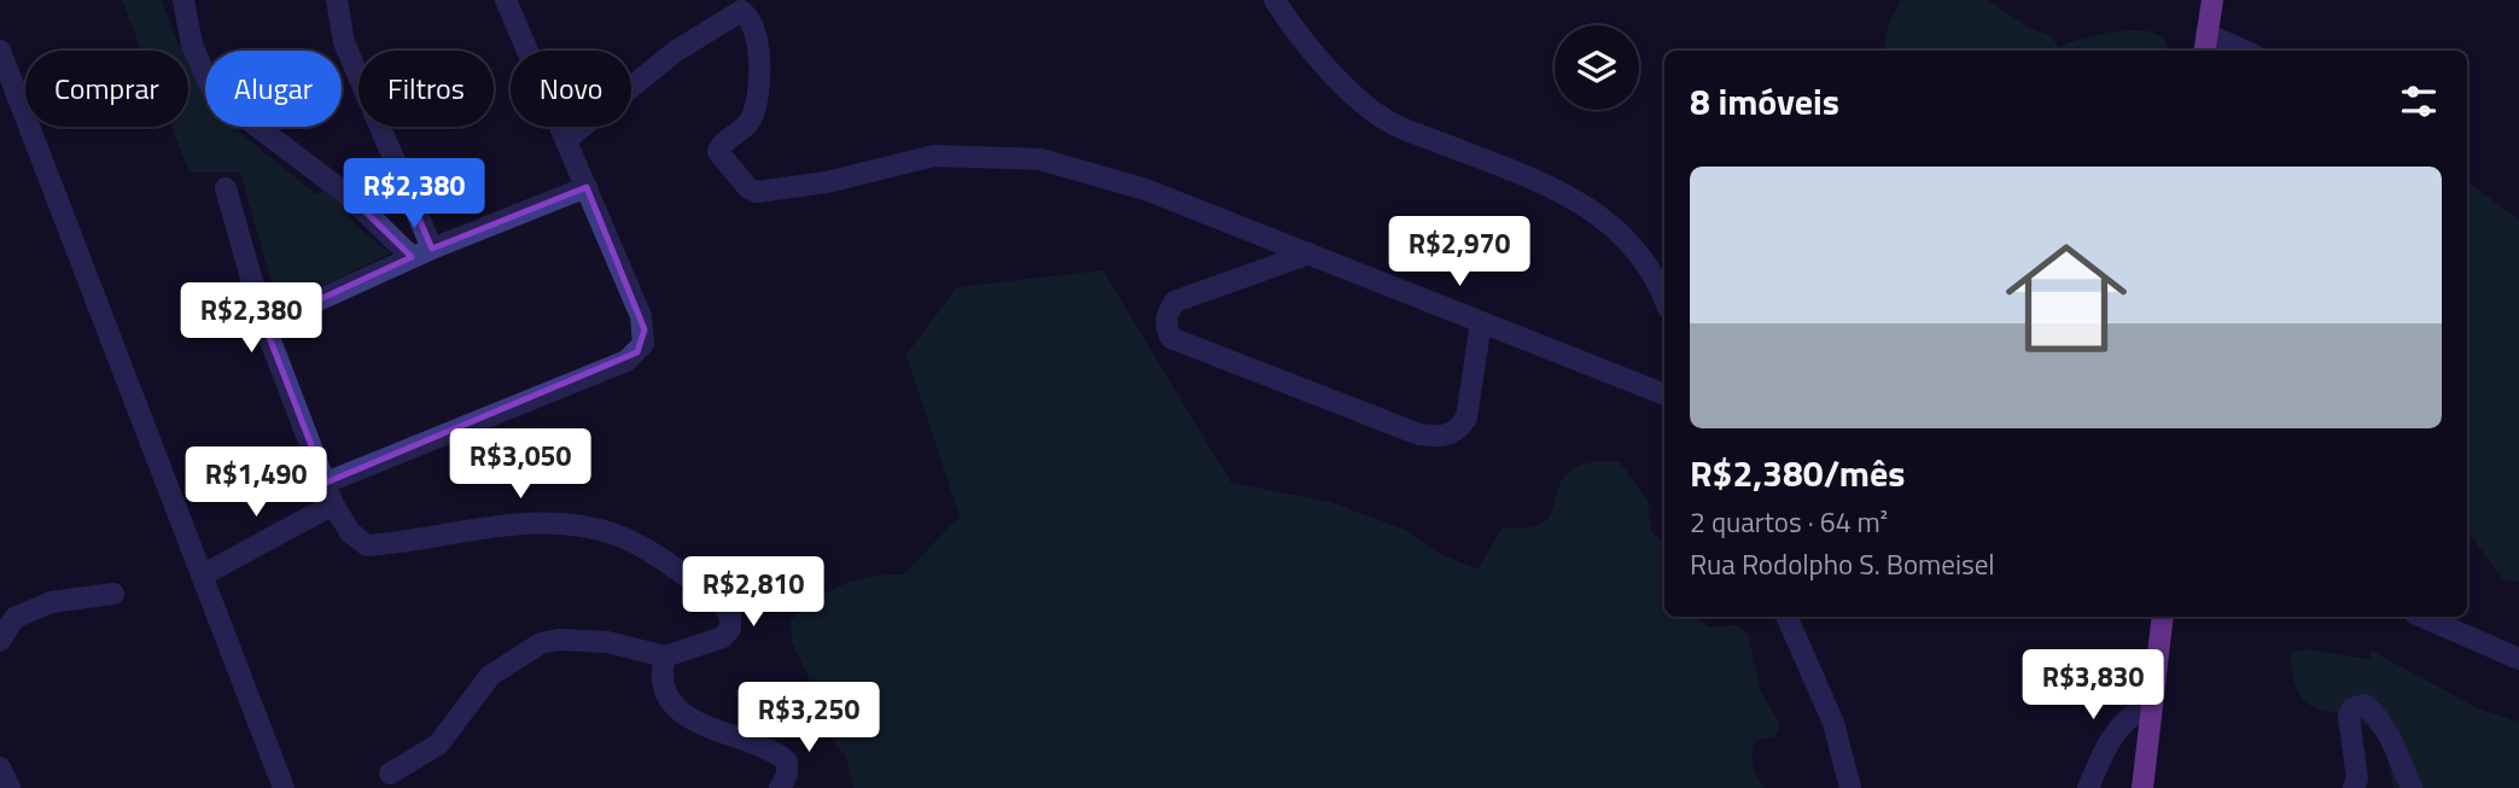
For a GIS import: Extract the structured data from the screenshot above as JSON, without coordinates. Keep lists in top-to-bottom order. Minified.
{"page":{"chip":["Comprar","Alugar","Filtros","Novo"],"heading":"8 imóveis","list":[{"name":"R$2,380/mês","note":"2 quartos · 64 m² · Rua Rodolpho S. Bomeisel"}],"price":["R$2,380","R$2,970","R$2,380","R$3,050","R$1,490","R$2,810","R$3,830","R$3,250"]}}
